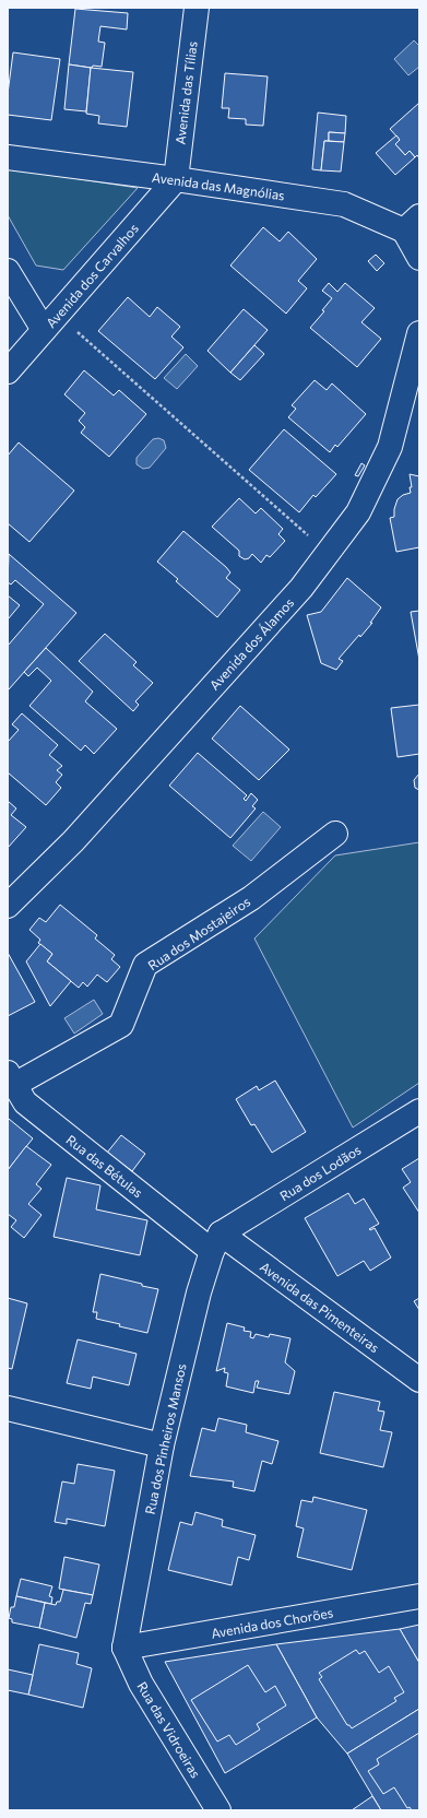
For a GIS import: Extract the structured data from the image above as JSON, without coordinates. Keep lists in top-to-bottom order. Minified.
{"streets":{"street":["Avenida das Tílias","Avenida das Magnólias","Avenida dos Carvalhos","Avenida dos Álamos","Rua dos Mostajeiros","Rua das Bétulas","Rua dos Lodãos","Avenida das Pimenteiras","Rua dos Pinheiros Mansos","Avenida dos Chorões","Rua das Vidroeiras"]},"crossings":[["Avenida das Tílias","Avenida das Magnólias"],["Avenida das Tílias","Avenida dos Carvalhos"],["Avenida das Magnólias","Avenida dos Carvalhos"],["Rua dos Mostajeiros","Rua das Bétulas"],["Rua das Bétulas","Rua dos Lodãos"],["Rua das Bétulas","Avenida das Pimenteiras"],["Rua das Bétulas","Rua dos Pinheiros Mansos"],["Rua dos Lodãos","Avenida das Pimenteiras"],["Rua dos Lodãos","Rua dos Pinheiros Mansos"],["Avenida das Pimenteiras","Rua dos Pinheiros Mansos"],["Rua dos Pinheiros Mansos","Avenida dos Chorões"],["Rua dos Pinheiros Mansos","Rua das Vidroeiras"],["Avenida dos Chorões","Rua das Vidroeiras"]]}
